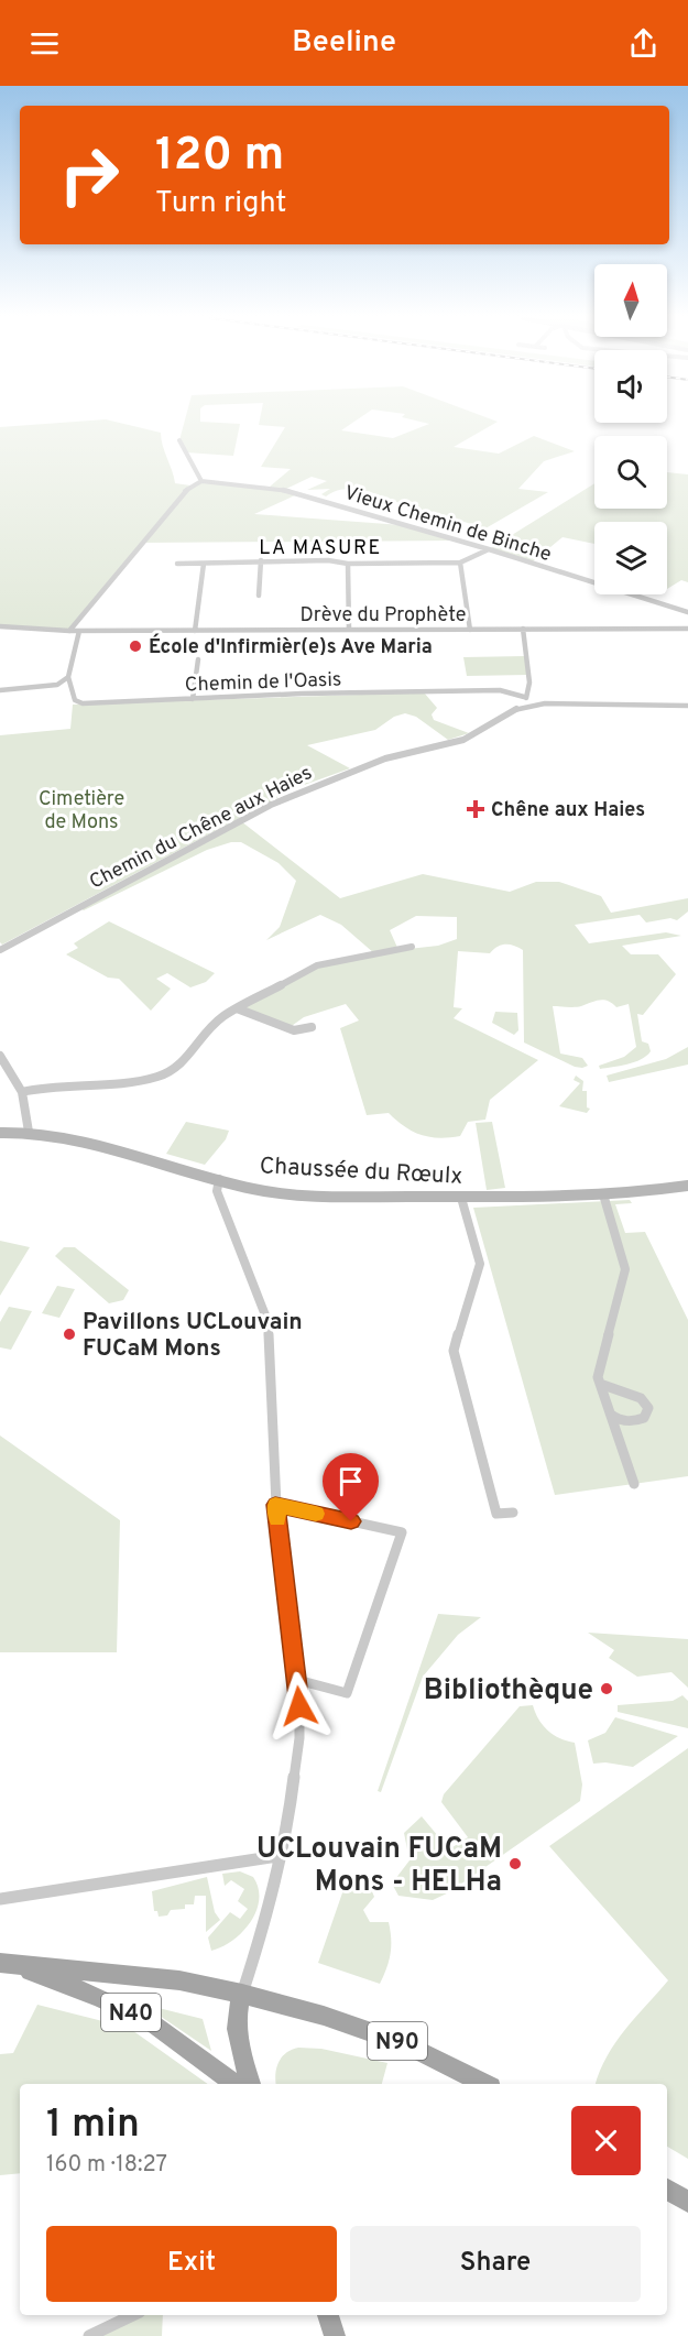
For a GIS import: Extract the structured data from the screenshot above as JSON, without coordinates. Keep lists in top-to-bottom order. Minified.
{"streets":{"main road":["Chaussée du Rœulx","N40","N90"],"street":["Vieux Chemin de Binche","Drève du Prophète","Chemin de l'Oasis","Chemin du Chêne aux Haies"]},"crossings":[["N40","N90"]],"districts":["LA MASURE"],"parks":["Cimetière de Mons"],"places":{"other":["École d'Infirmièr(e)s Ave Maria","Pavillons UCLouvain FUCaM Mons","Bibliothèque","UCLouvain FUCaM Mons - HELHa"],"health":["Chêne aux Haies"]},"north":"top","page":{"header":"Beeline","turn":["120 m","Turn right"],"heading":["1 min","160 m · 18:27"],"buttons":["Exit","Share"]}}
